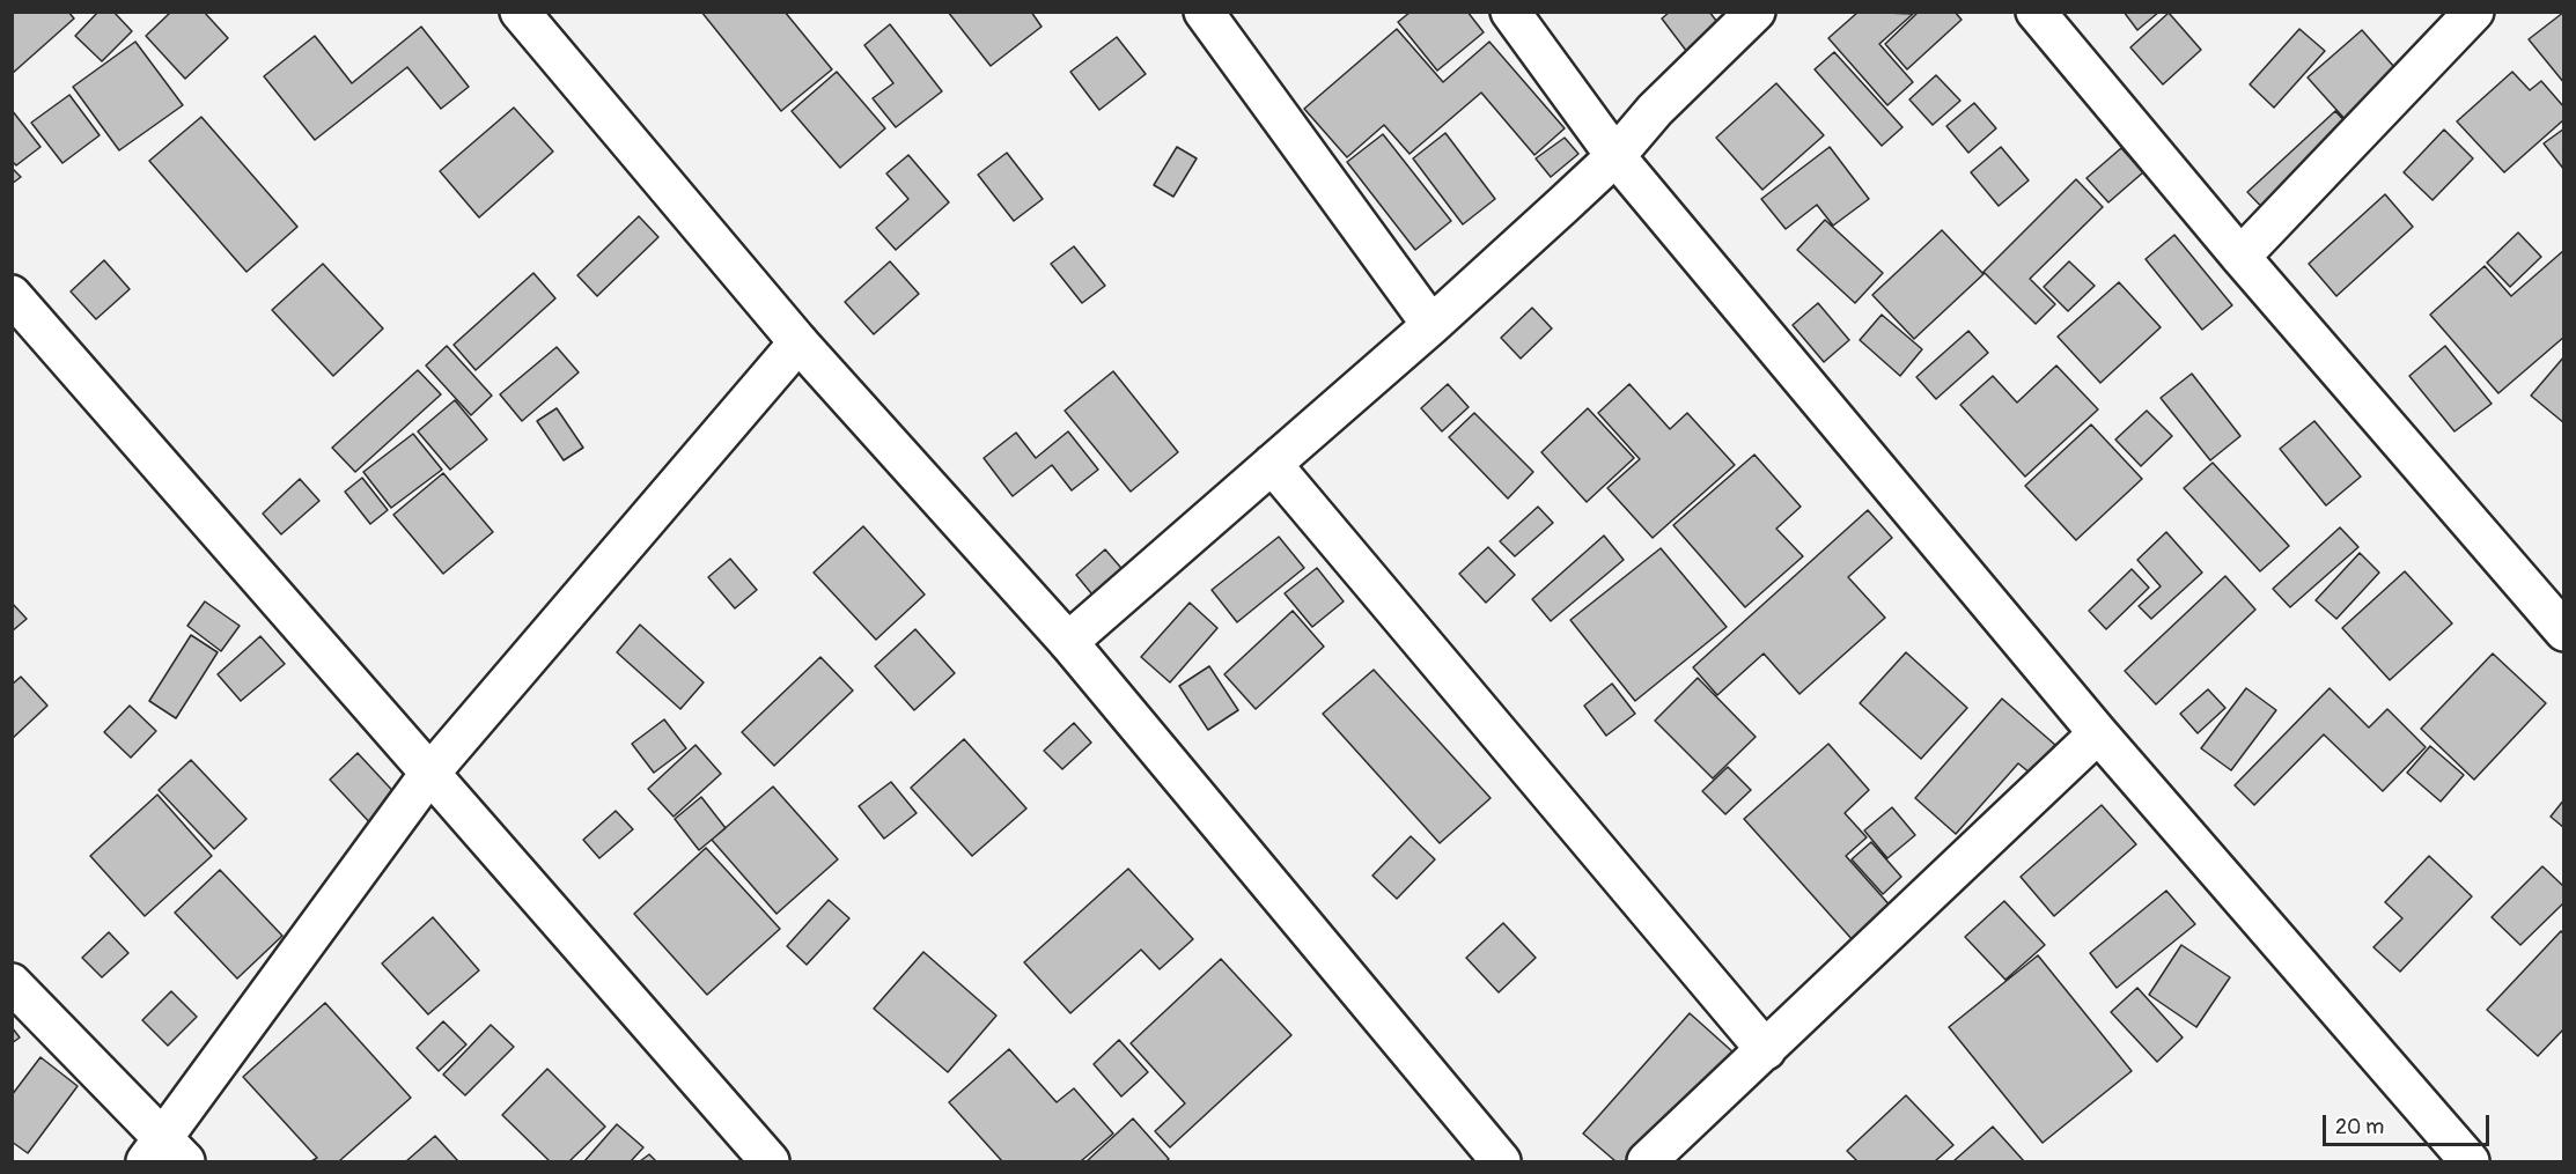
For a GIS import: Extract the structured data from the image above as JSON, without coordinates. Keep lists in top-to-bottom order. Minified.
{"scale_bar":"20 m"}
